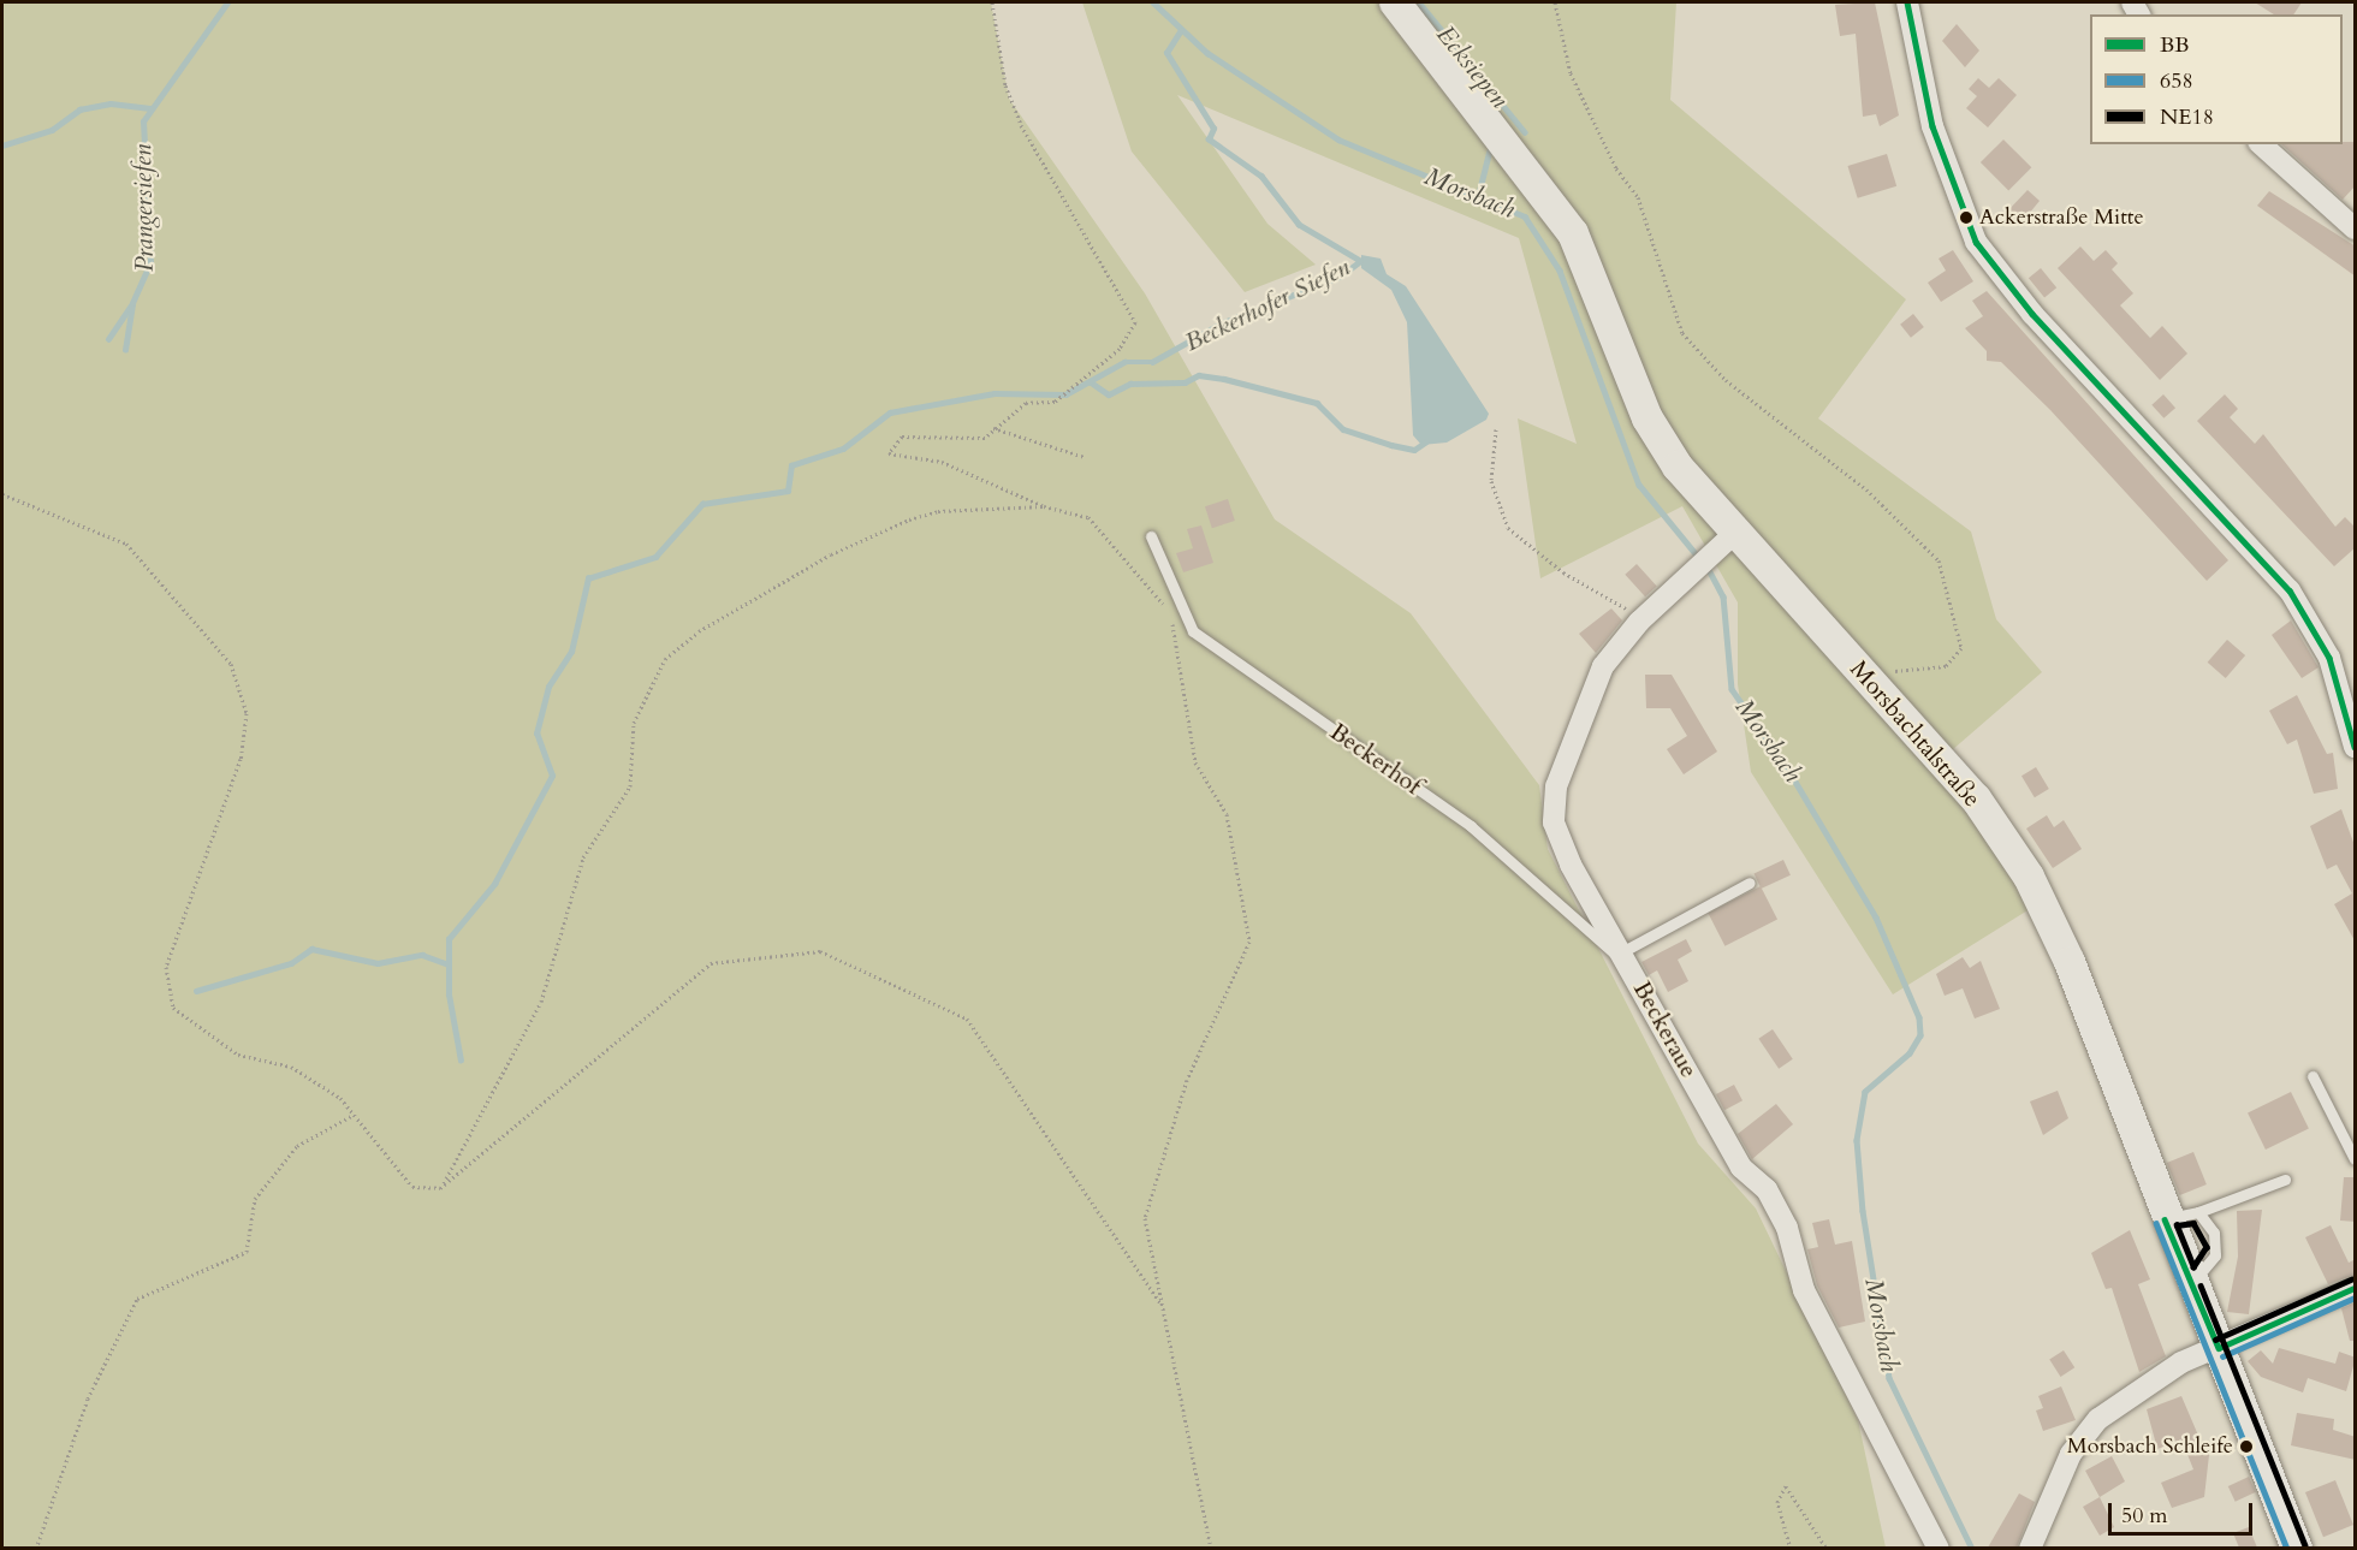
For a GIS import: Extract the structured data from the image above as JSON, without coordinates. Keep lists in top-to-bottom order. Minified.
{"streets":{"main road":["Morsbachtalstraße"],"street":["Beckeraue"],"lane":["Beckerhof"]},"crossings":[["Morsbachtalstraße","Beckeraue"],["Beckerhof","Beckeraue"]],"water":["Ecksiepen","Morsbach","Prangersiefen","Beckerhofer Siefen"],"places":["Ackerstraße Mitte","Morsbach Schleife"],"lines":["transit line BB","transit line 658","transit line NE18"],"legend":["BB","658","NE18"],"scale_bar":"50 m"}
